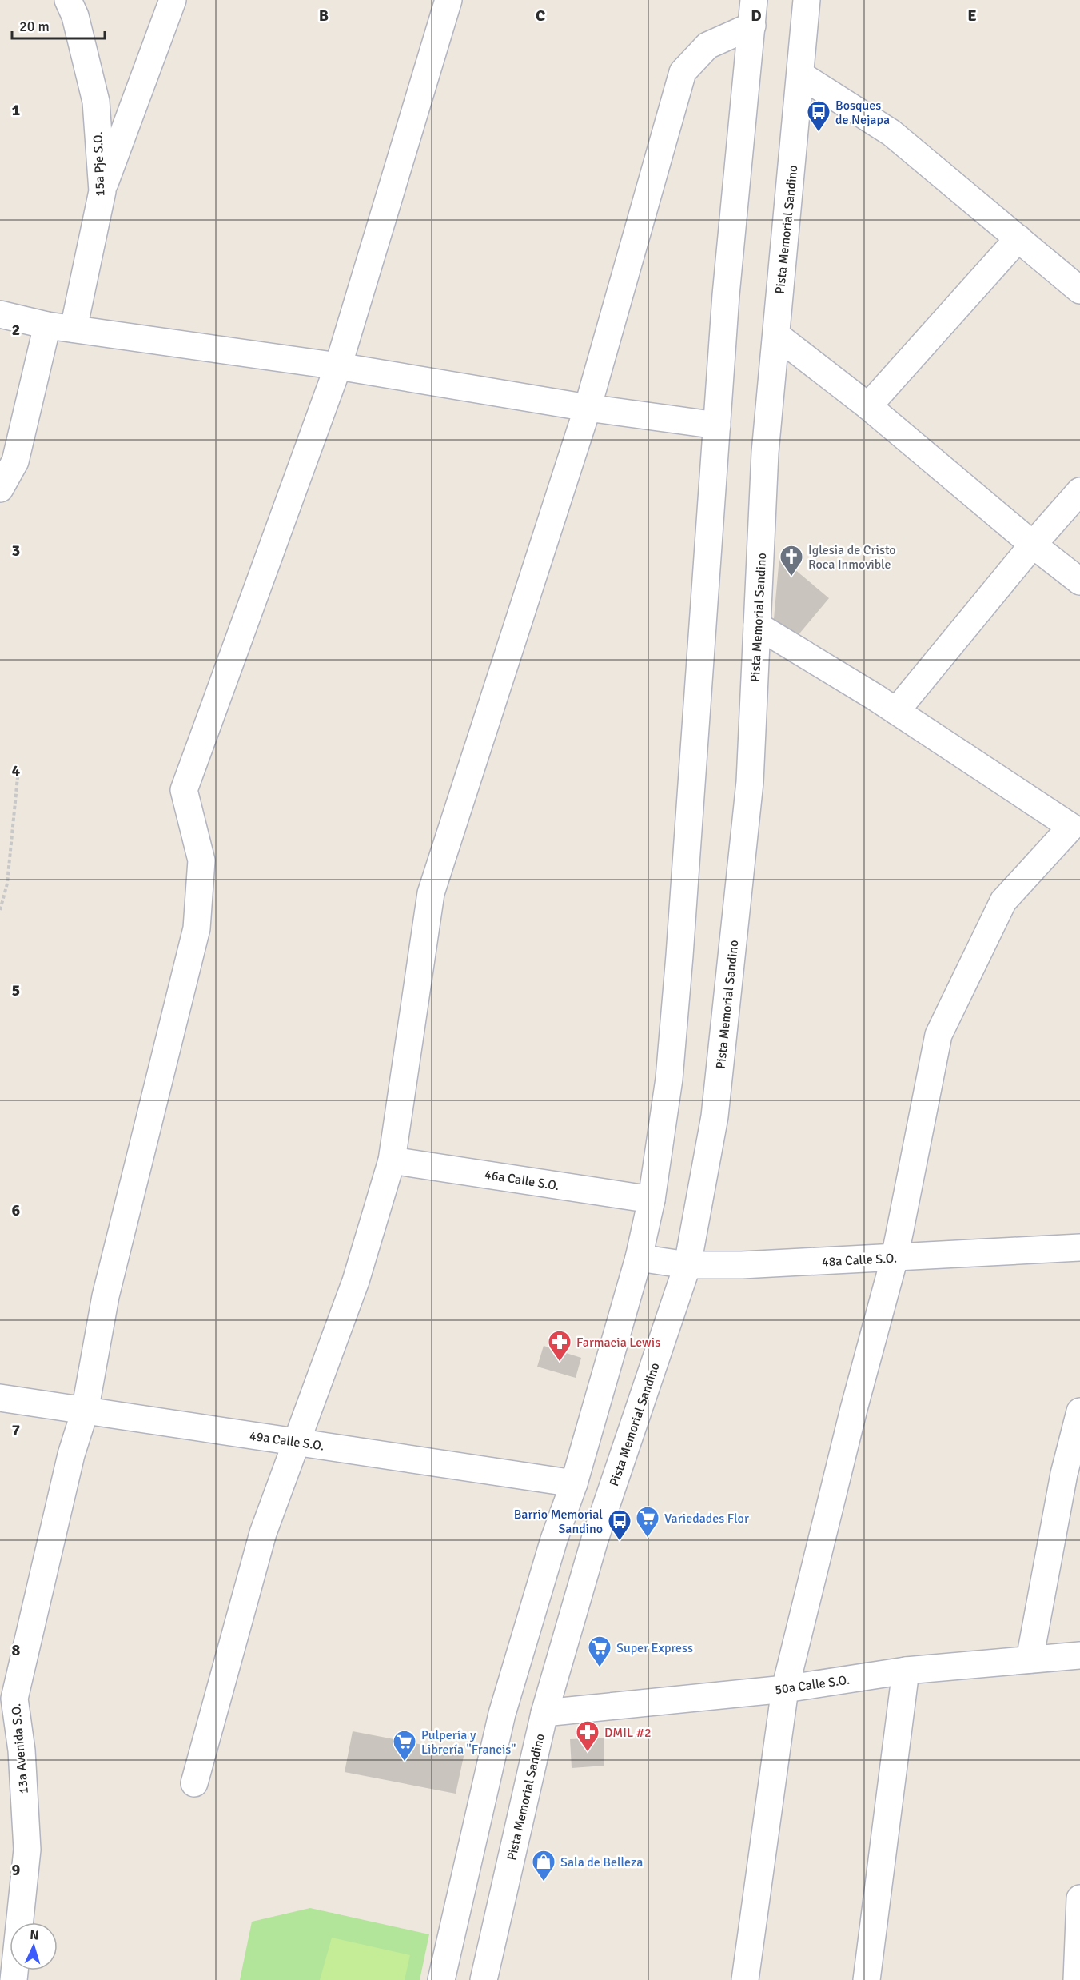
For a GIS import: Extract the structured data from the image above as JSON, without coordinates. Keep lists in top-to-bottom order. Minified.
{"streets":{"street":["15a Pje S.O.","Pista Memorial Sandino","46a Calle S.O.","48a Calle S.O.","49a Calle S.O.","50a Calle S.O.","13a Avenida S.O."]},"crossings":[["Pista Memorial Sandino","48a Calle S.O."],["Pista Memorial Sandino","50a Calle S.O."],["49a Calle S.O.","13a Avenida S.O."]],"places":{"bus stop":["Bosques de Nejapa","Barrio Memorial Sandino"],"church":["Iglesia de Cristo Roca Inmovible"],"pharmacy":["Farmacia Lewis","DMIL #2"],"supermarket":["Variedades Flor","Super Express","Pulpería y Librería \"Francis\""],"shop":["Sala de Belleza"]},"scale_bar":"20 m","north":"top","grid":{"columns":["B","C","D","E"],"rows":["1","2","3","4","5","6","7","8","9"]}}
